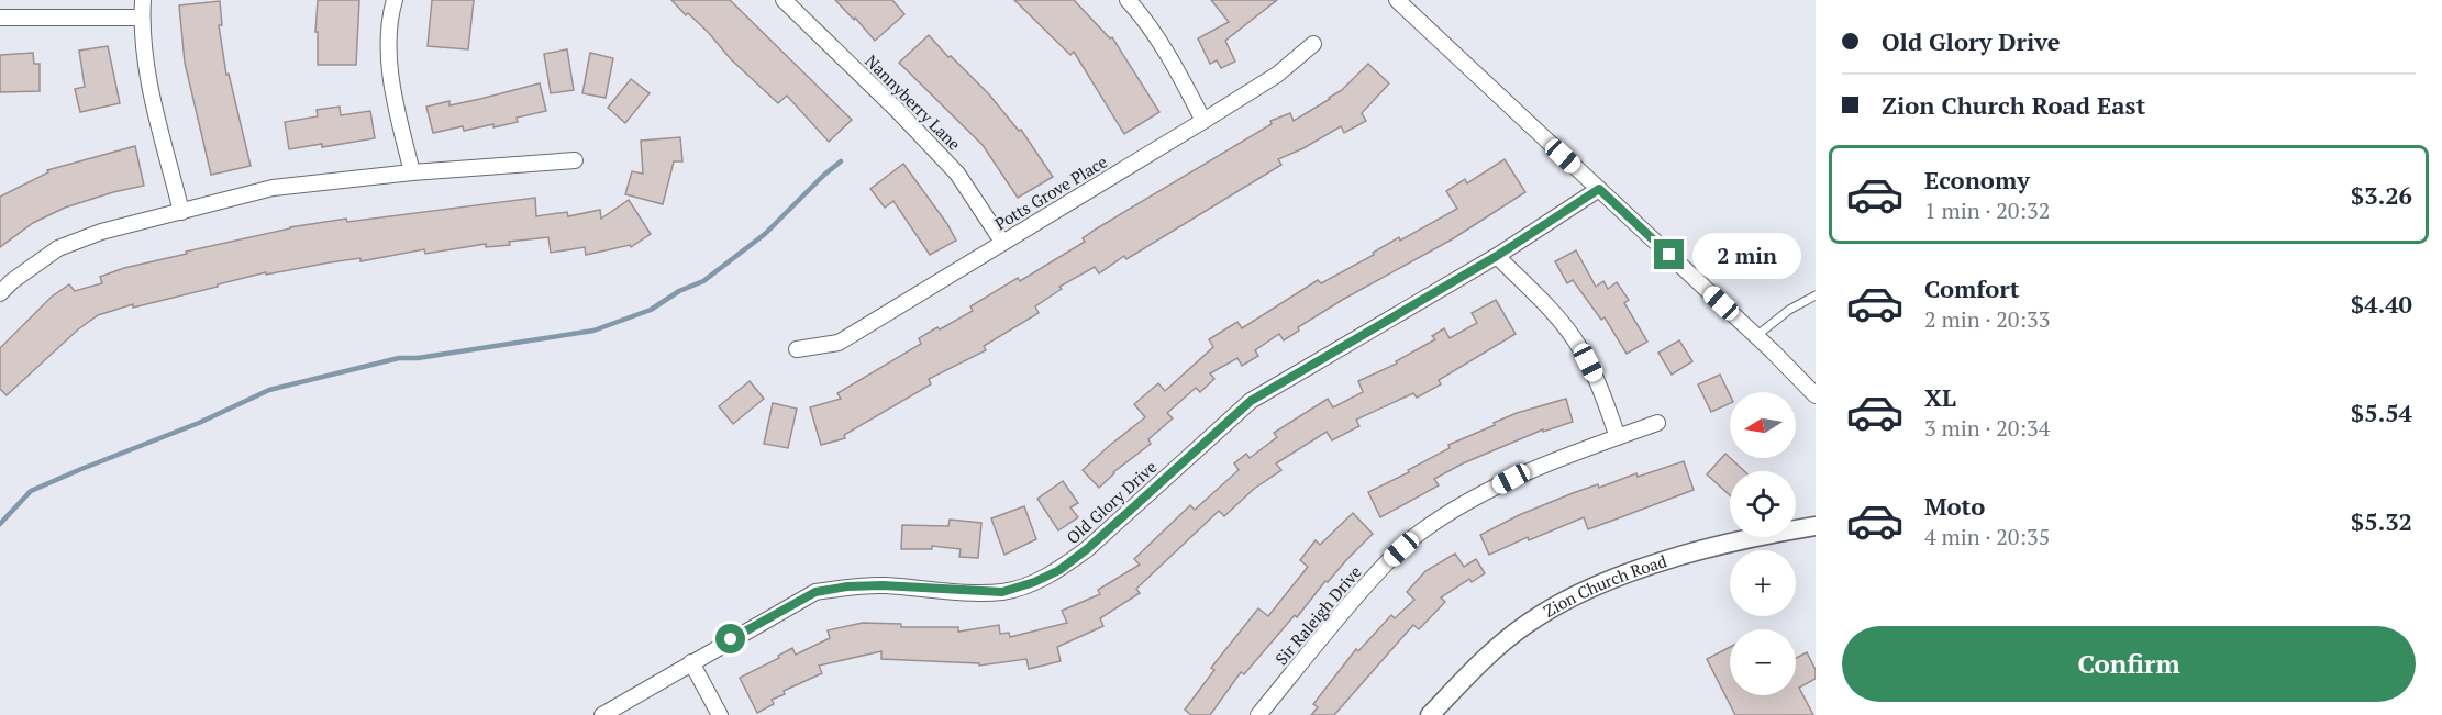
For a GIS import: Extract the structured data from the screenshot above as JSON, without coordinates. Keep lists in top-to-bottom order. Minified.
{"streets":{"street":["Nannyberry Lane","Potts Grove Place","Old Glory Drive","Zion Church Road","Sir Raleigh Drive"]},"crossings":[["Nannyberry Lane","Potts Grove Place"]],"north":"left","page":{"banner":["Old Glory Drive","Zion Church Road East"],"list":[{"name":"Economy","note":"1 min · 20:32","value":"$3.26"},{"name":"Comfort","note":"2 min · 20:33","value":"$4.40"},{"name":"XL","note":"3 min · 20:34","value":"$5.54"},{"name":"Moto","note":"4 min · 20:35","value":"$5.32"}],"bubble":"2 min","map_buttons":["+","−"],"buttons":"Confirm"}}
